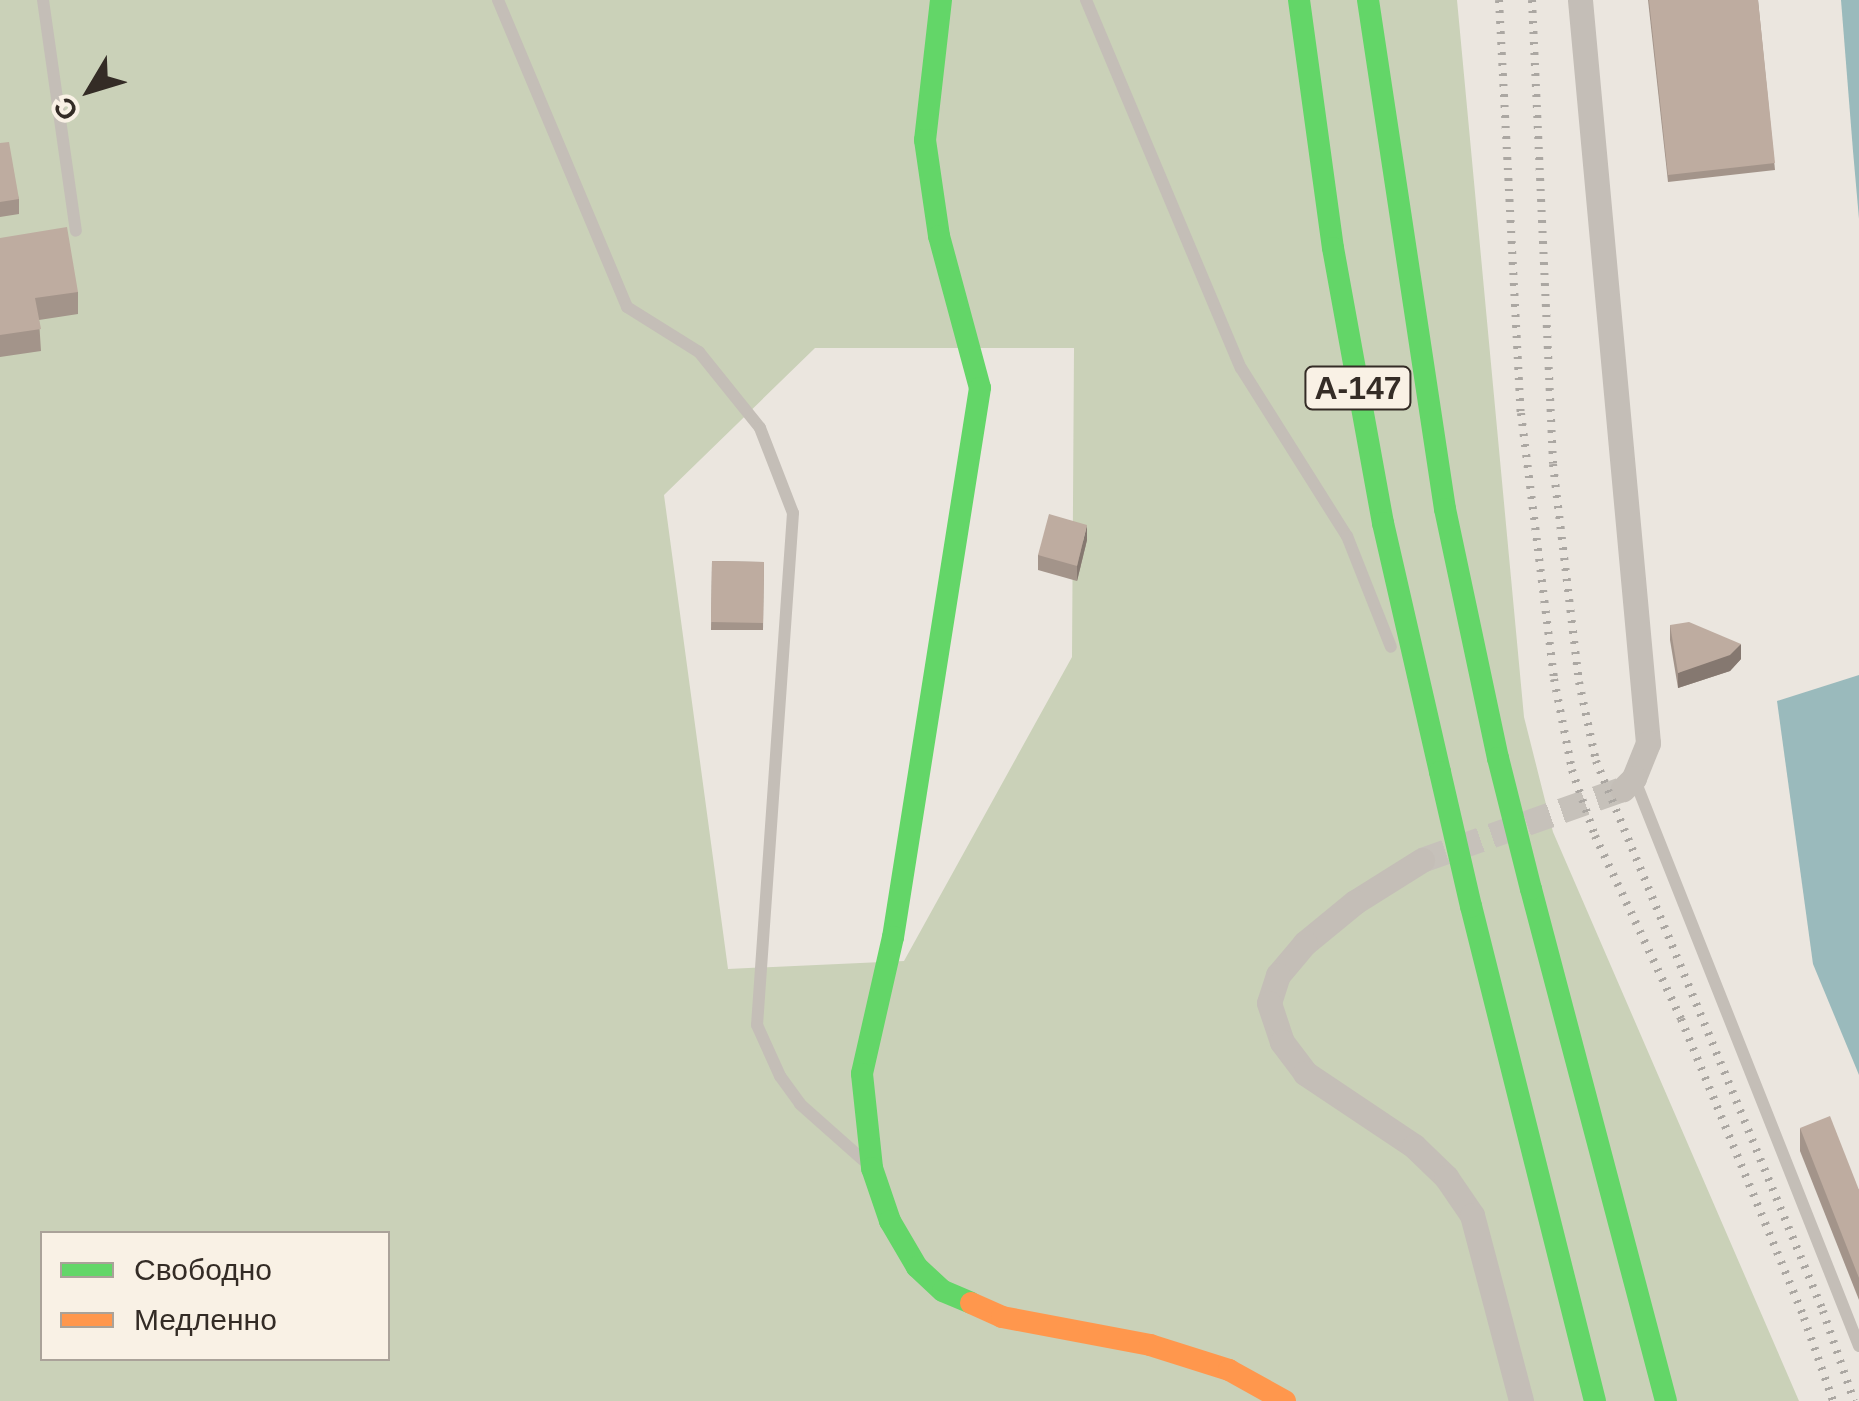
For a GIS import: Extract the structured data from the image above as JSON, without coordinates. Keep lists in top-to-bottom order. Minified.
{"streets":{"main road":["А-147"]},"legend":["Свободно","Медленно"],"north":"bottom left"}
